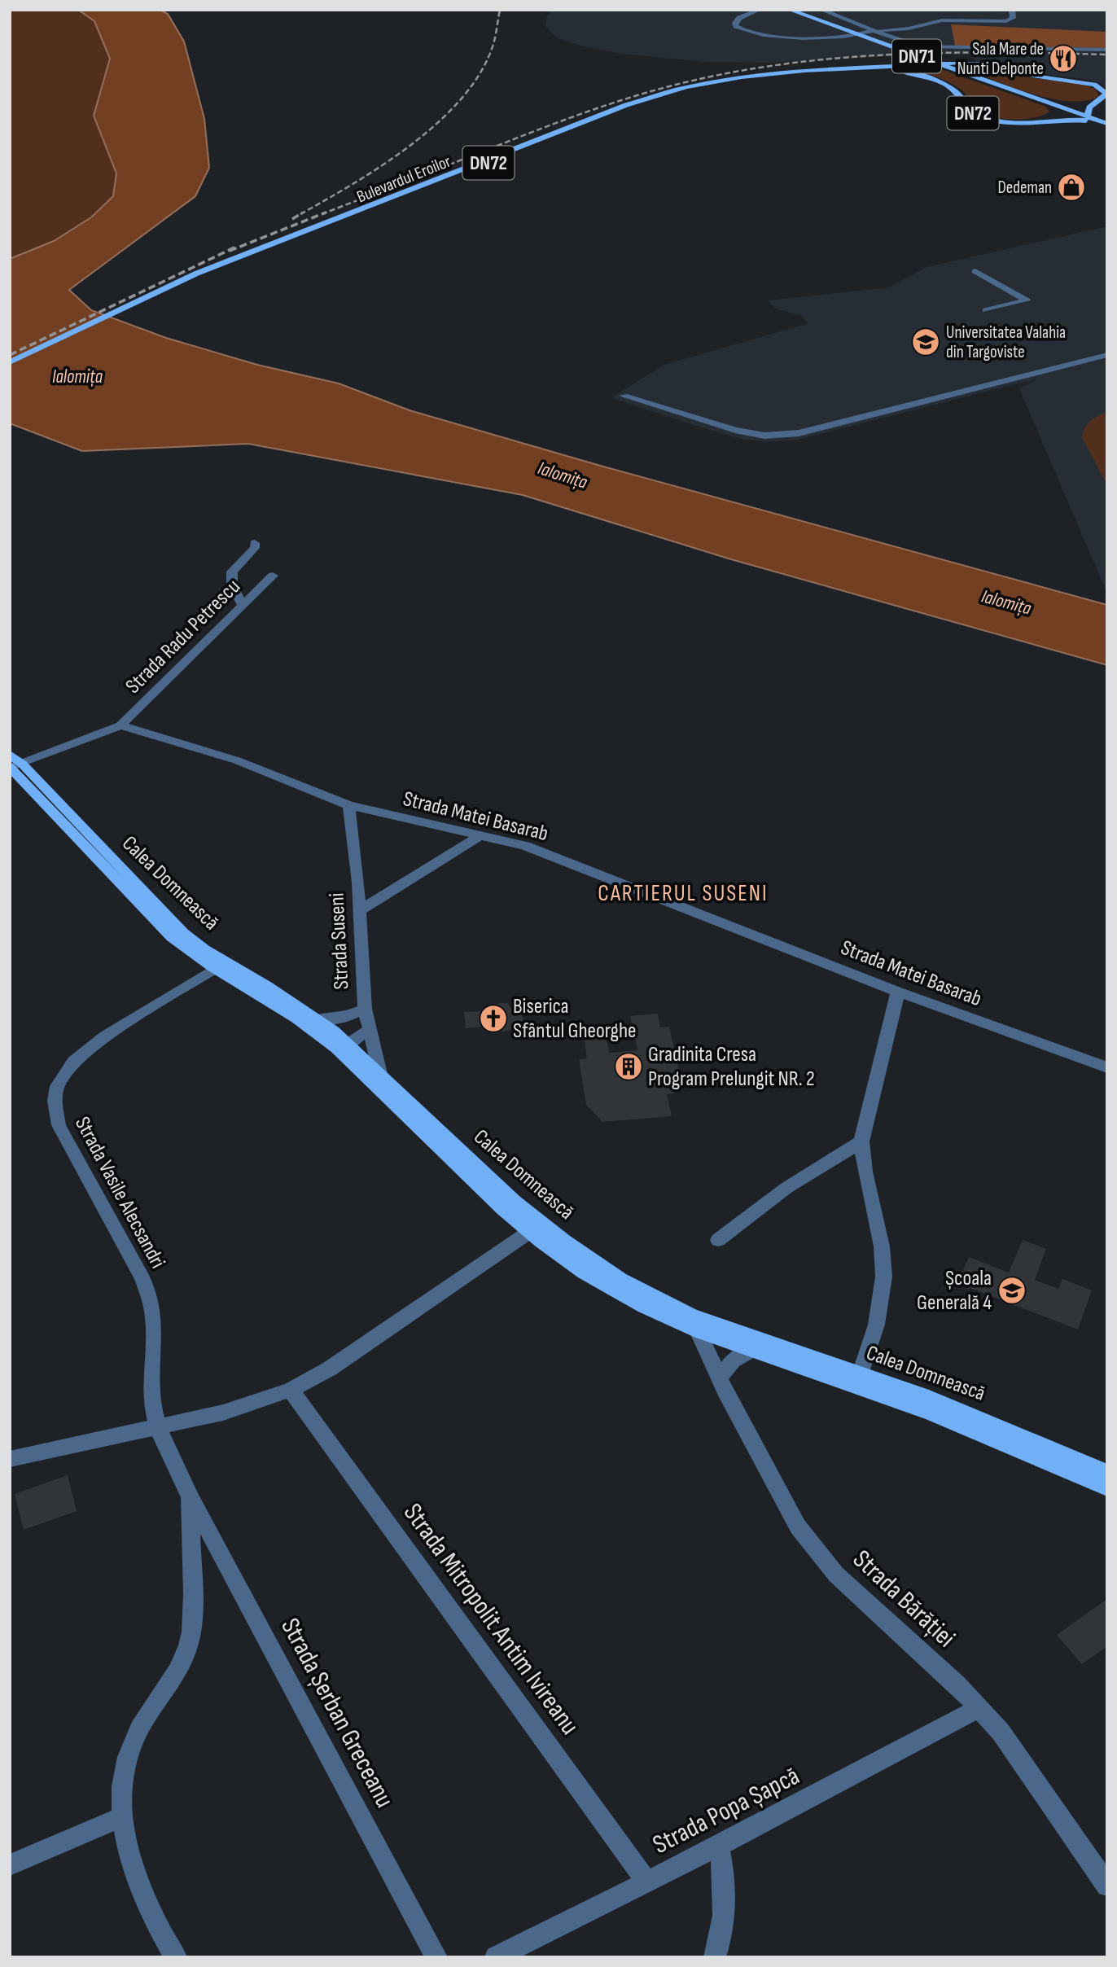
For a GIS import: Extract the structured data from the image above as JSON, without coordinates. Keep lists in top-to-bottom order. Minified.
{"streets":{"main road":["DN71","DN72","Bulevardul Eroilor","Calea Domnească"],"street":["Strada Radu Petrescu","Strada Matei Basarab","Strada Suseni","Strada Vasile Alecsandri","Strada Bărăției","Strada Mitropolit Antim Ivireanu","Strada Șerban Greceanu","Strada Popa Șapcă"]},"crossings":[["DN72","Bulevardul Eroilor"],["Strada Radu Petrescu","Strada Matei Basarab"],["Strada Matei Basarab","Strada Suseni"],["Calea Domnească","Strada Suseni"],["Calea Domnească","Strada Vasile Alecsandri"],["Calea Domnească","Strada Bărăției"],["Strada Bărăției","Strada Popa Șapcă"],["Strada Mitropolit Antim Ivireanu","Strada Popa Șapcă"]],"districts":["CARTIERUL SUSENI"],"water":["Ialomița"],"places":{"restaurant":["Sala Mare de Nunti Delponte"],"shop":["Dedeman"],"school or university":["Universitatea Valahia din Targoviste","Școala Generală 4"],"church":["Biserica Sfântul Gheorghe"],"building":["Gradinita Cresa Program Prelungit NR. 2"]}}
